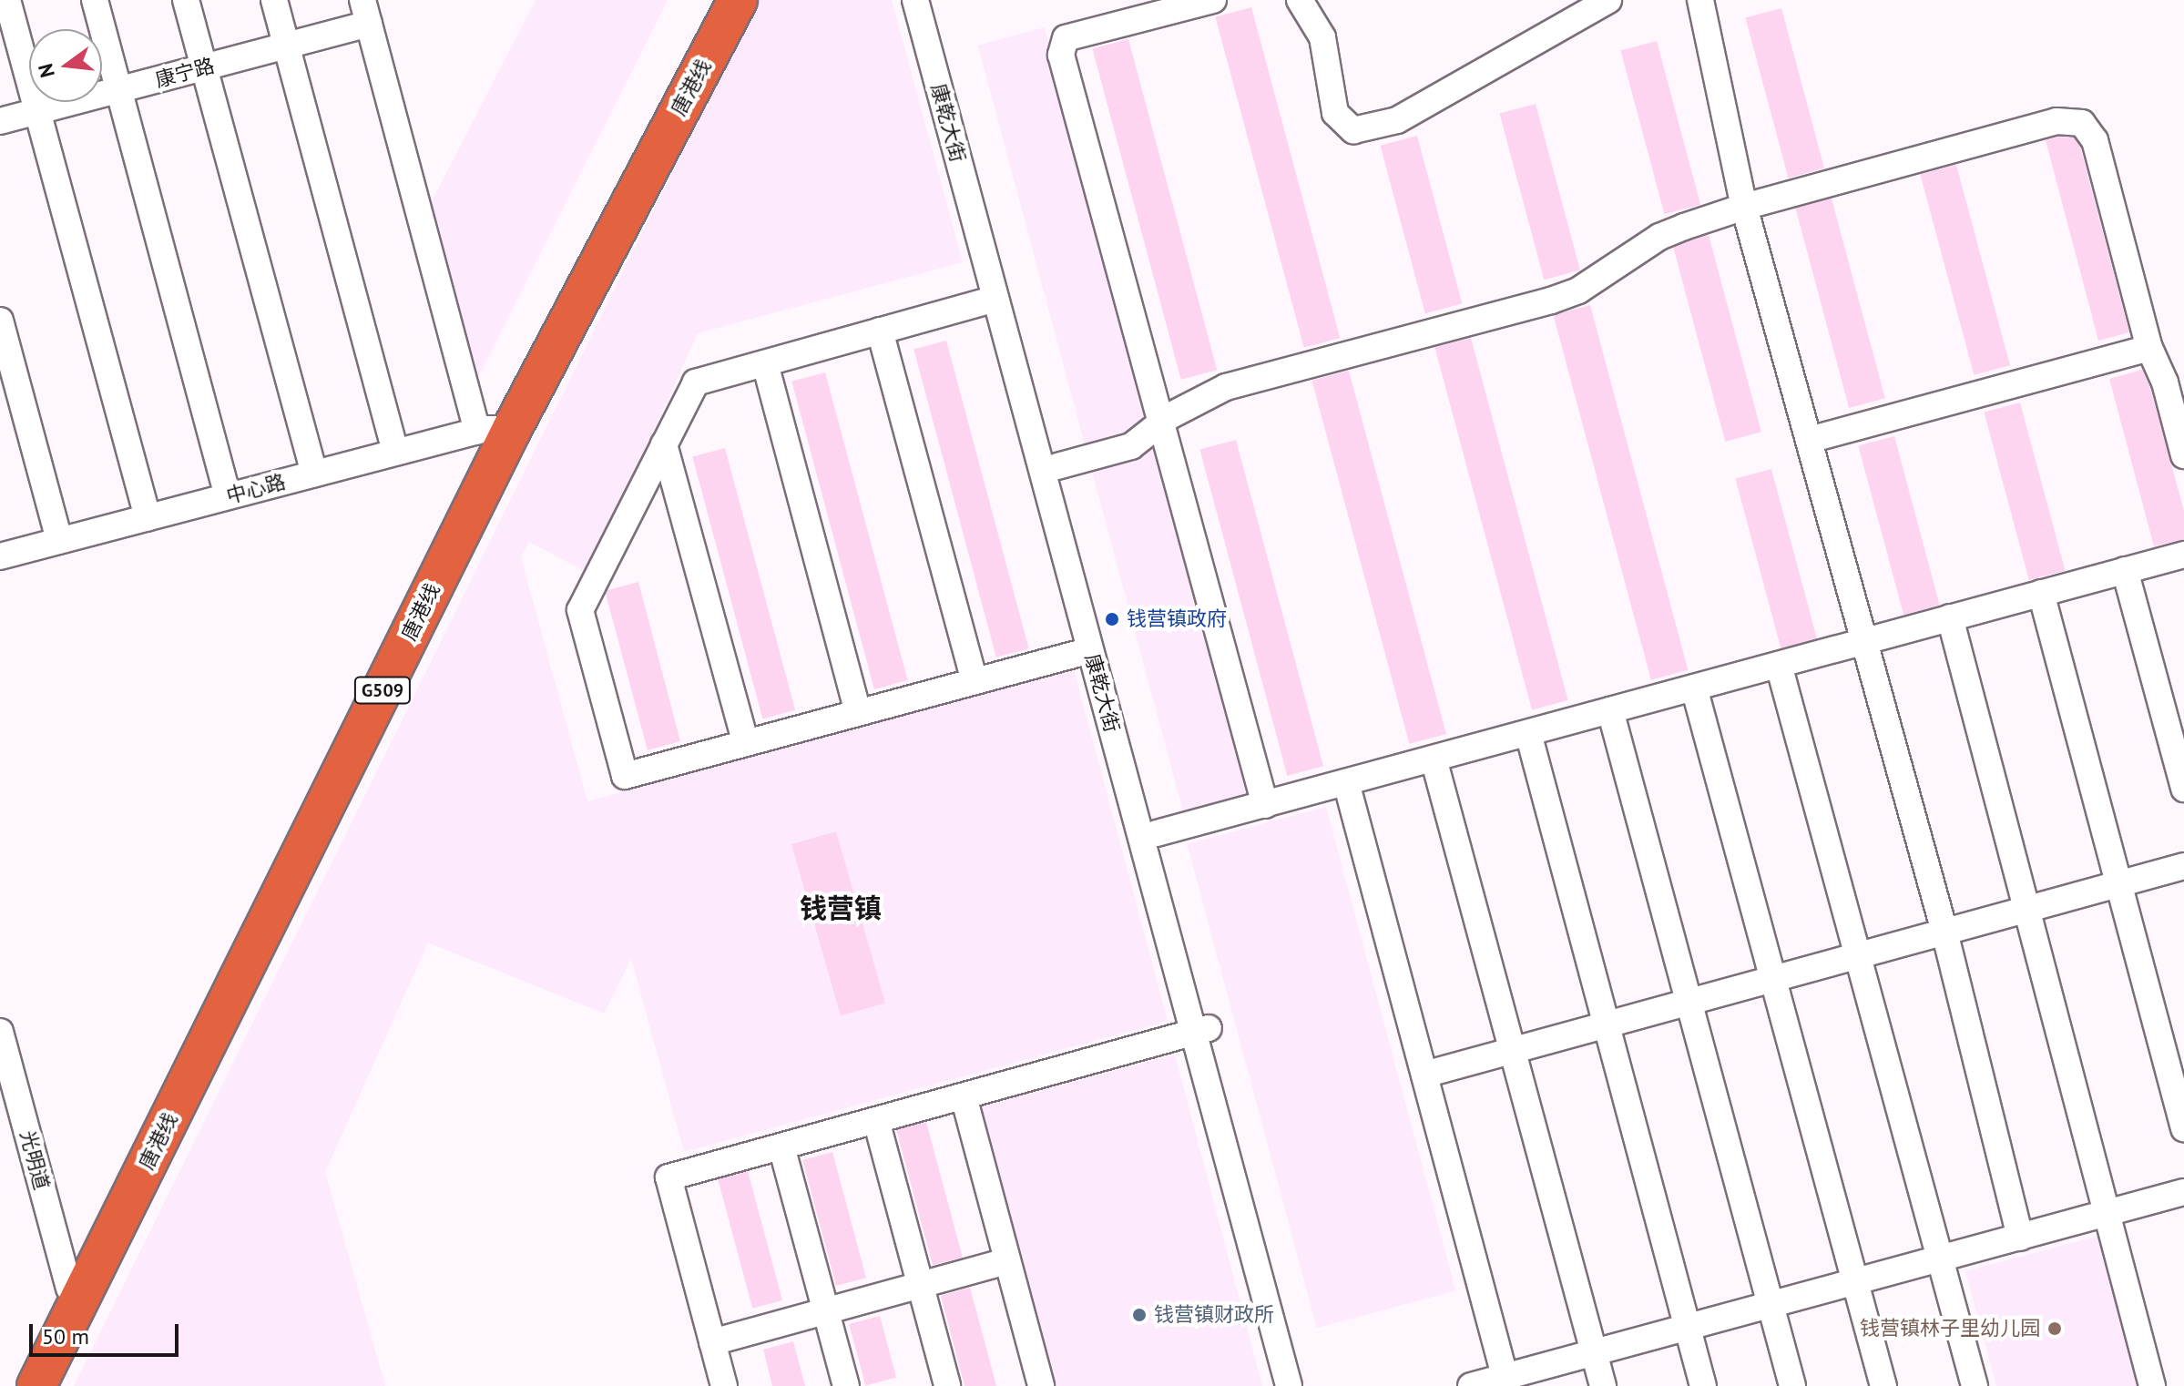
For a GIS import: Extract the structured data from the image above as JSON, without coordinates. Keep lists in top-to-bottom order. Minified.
{"streets":{"highway":["唐港线","G509"],"street":["康宁路","康乾大街","中心路","光明道"]},"crossings":[["唐港线","中心路"],["唐港线","光明道"]],"districts":["钱营镇"],"places":["钱营镇政府","钱营镇财政所","钱营镇林子里幼儿园"],"scale_bar":"50 m","north":"left"}
